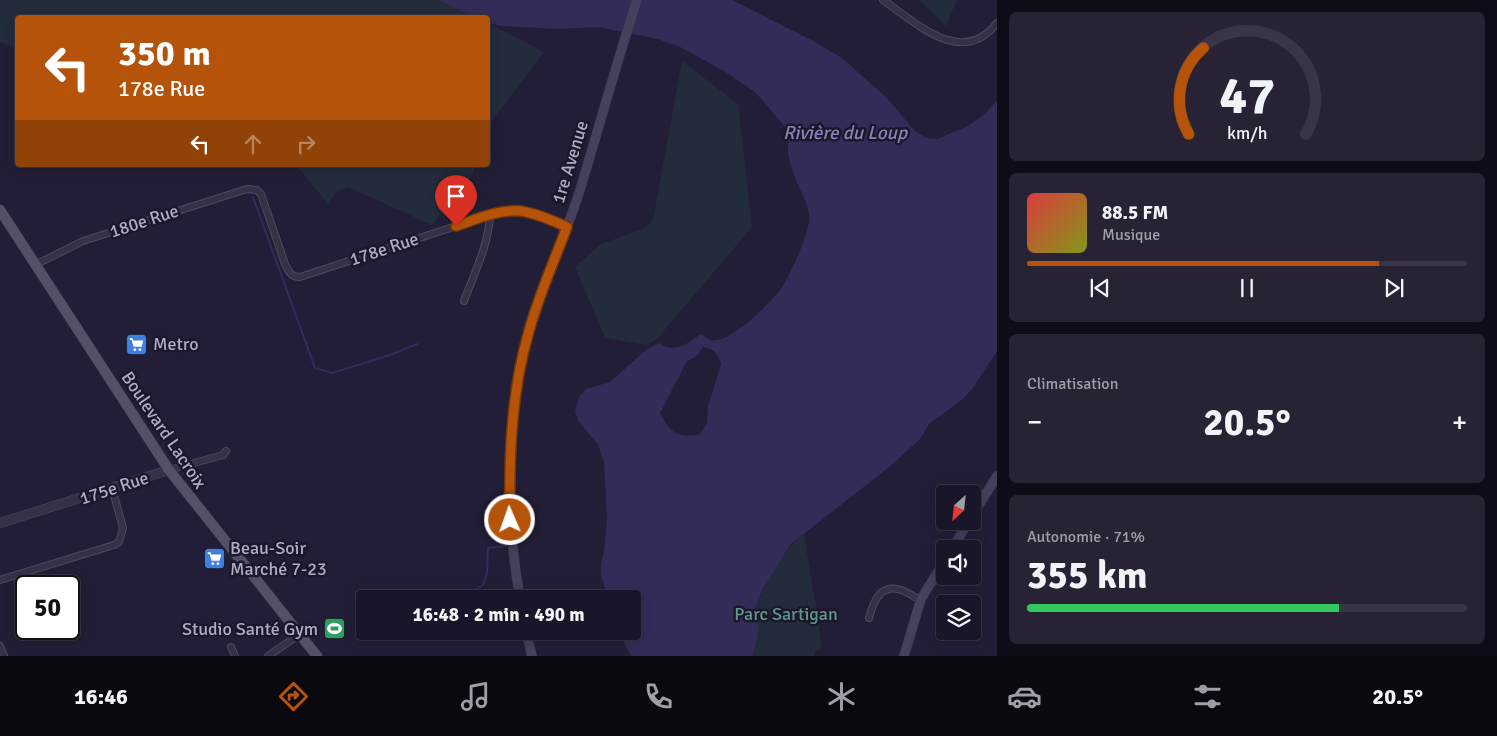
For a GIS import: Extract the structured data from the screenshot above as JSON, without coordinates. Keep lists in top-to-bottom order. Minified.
{"streets":{"main road":["1re Avenue","Boulevard Lacroix"],"street":["180e Rue","178e Rue","175e Rue"]},"crossings":[["1re Avenue","178e Rue"],["180e Rue","178e Rue"],["180e Rue","Boulevard Lacroix"],["Boulevard Lacroix","175e Rue"]],"water":["Rivière du Loup"],"parks":["Parc Sartigan"],"places":{"supermarket":["Metro","Beau-Soir Marché 7-23"],"sports":["Studio Santé Gym"]},"north":"bottom left","page":{"turn":["350 m","178e Rue"],"song":["88.5 FM","Musique"],"tile":["Climatisation",["Autonomie · 71%","355 km"]],"heat":["−","20.5°","+"],"limit":"50","trip":"16:48 · 2 min · 490 m","tabs":["16:46","20.5°"],"gauge":["47","km/h"]}}
